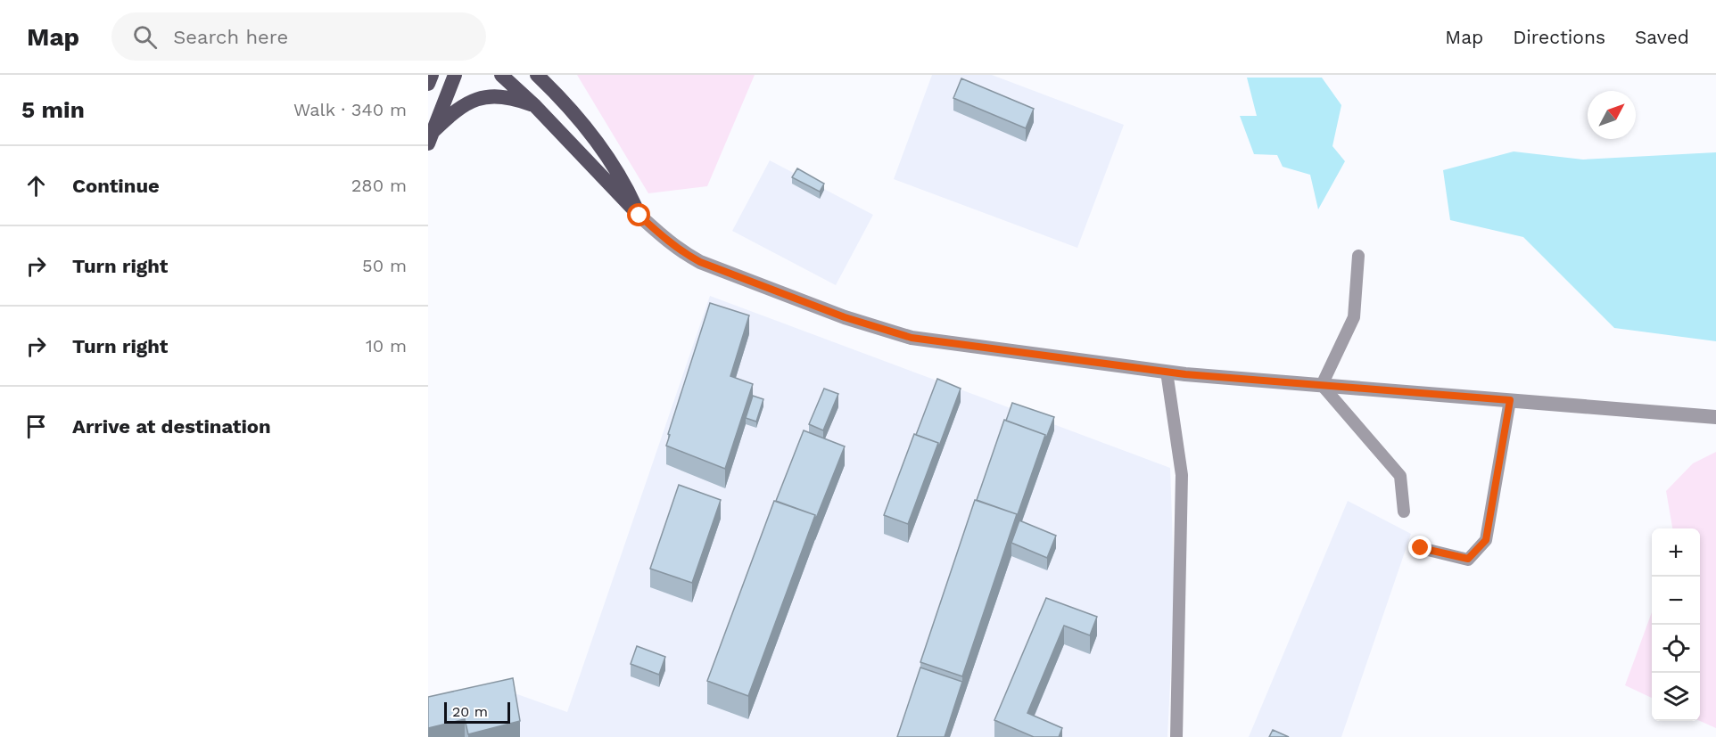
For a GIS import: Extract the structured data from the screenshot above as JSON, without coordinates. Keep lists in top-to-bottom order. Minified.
{"scale_bar":"20 m","north":"top right","page":{"header":"Map","search":"Search here","nav":["Map","Directions","Saved"],"heading":["5 min","Walk · 340 m"],"list":[["Continue","280 m"],["Turn right","50 m"],["Turn right","10 m"],"Arrive at destination"],"map_buttons":["+","−"],"scale":"20 m"}}
